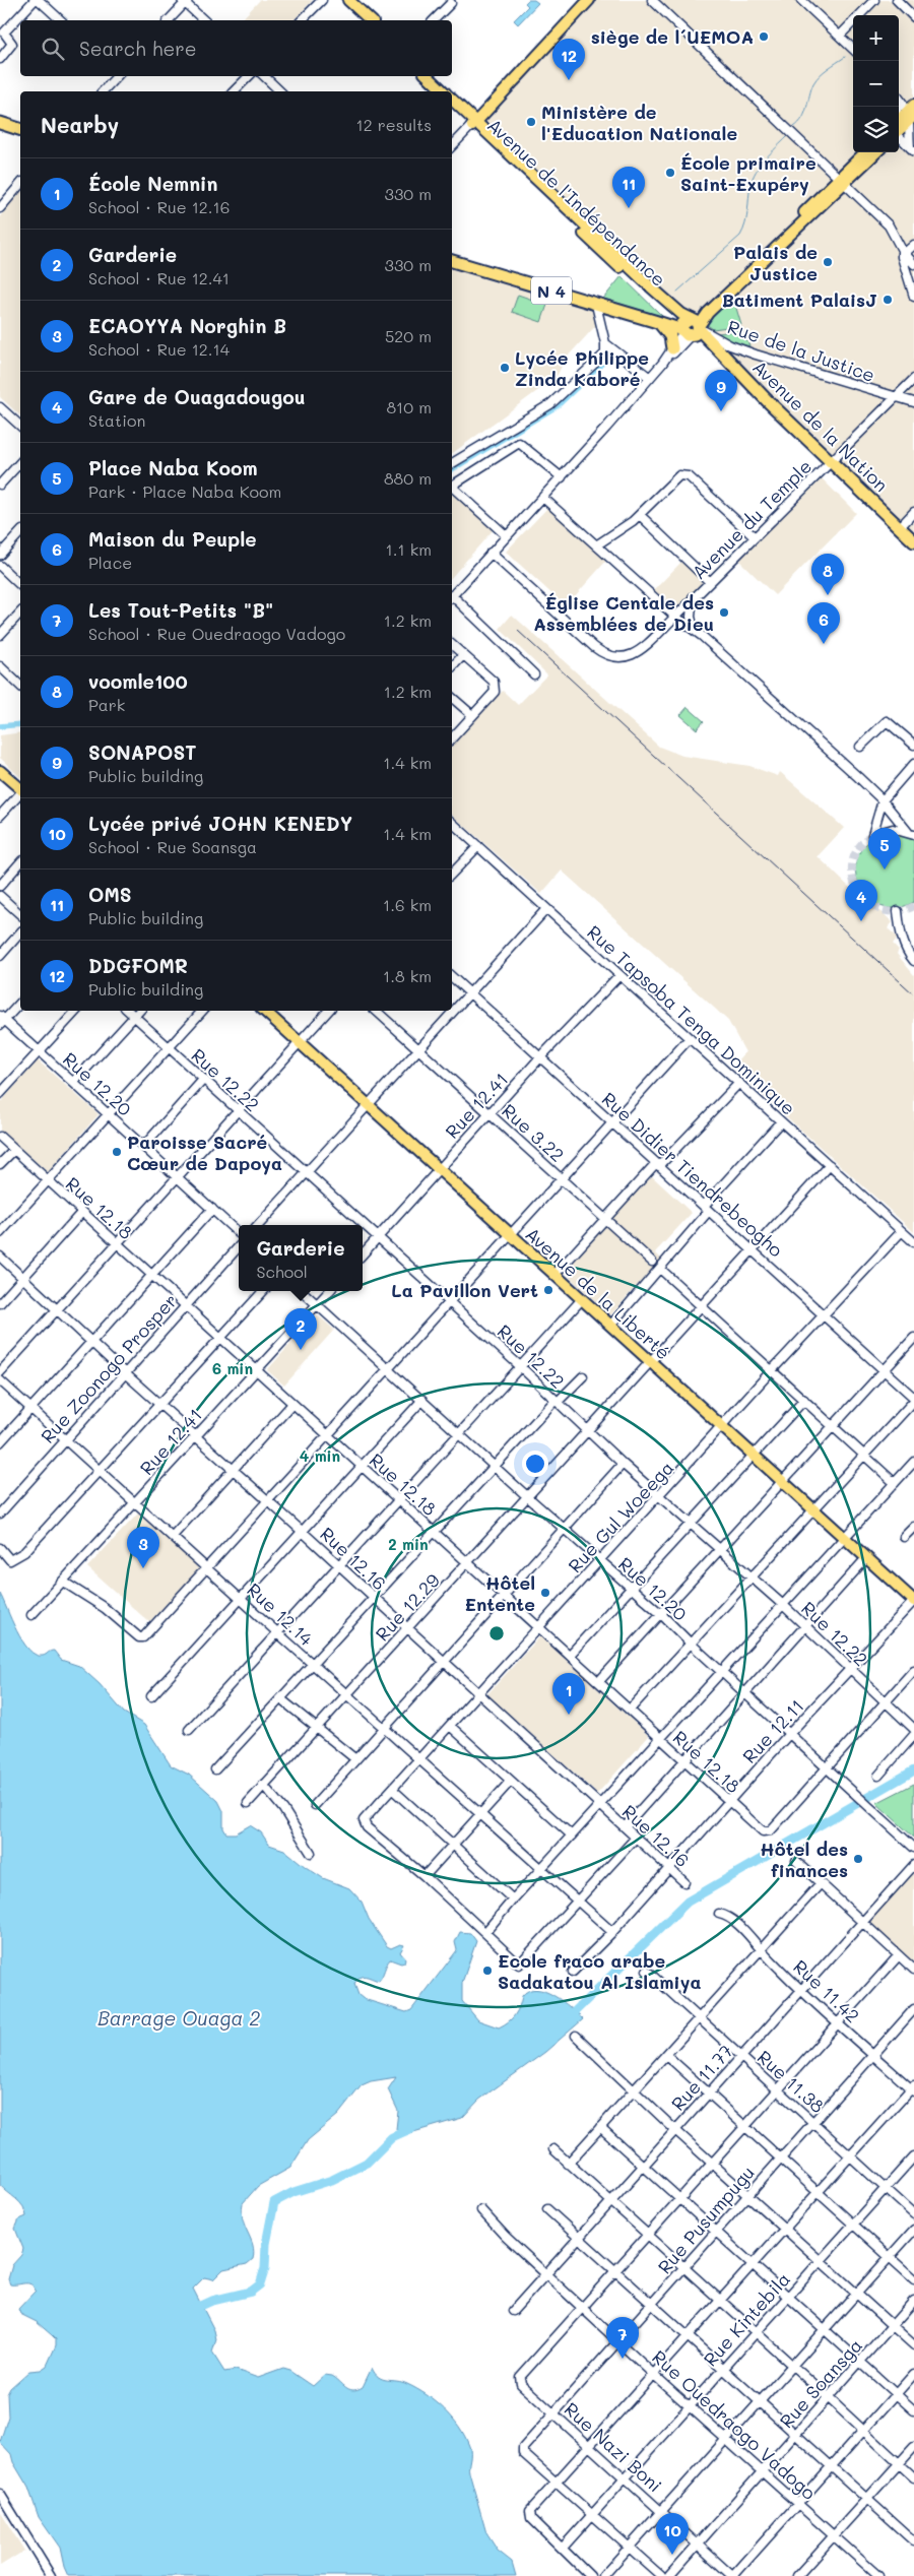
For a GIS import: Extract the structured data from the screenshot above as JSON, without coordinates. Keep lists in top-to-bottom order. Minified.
{"streets":{"highway":["N 4","Avenue de la Nation"],"main road":["Avenue de l'Indépendance","Avenue de la Liberté"],"street":["Rue de la Justice","Avenue du Temple","Rue Tapsoba Tenga Dominique","Rue 12.22","Rue 12.20","Rue 12.41","Rue 3.22","Rue Didier Tiendrebeogho","Rue 12.18","Rue Zoonogo Prosper","Rue Gul Woeega","Rue 12.16","Rue 12.29","Rue 12.14","Rue 12.11","Rue 11.42","Rue 11.77","Rue 11.38","Rue Pusumpugu","Rue Kintebila","Rue Soansga","Rue Ouedraogo Vadogo","Rue Nazi Boni"]},"crossings":[["Avenue de l'Indépendance","N 4"],["Avenue de l'Indépendance","Rue de la Justice"],["Avenue de l'Indépendance","Avenue de la Nation"],["N 4","Rue de la Justice"],["N 4","Avenue de la Nation"],["Rue de la Justice","Avenue de la Nation"],["Rue de la Justice","Avenue du Temple"],["Avenue de la Nation","Avenue du Temple"],["Rue Tapsoba Tenga Dominique","Rue 12.41"],["Rue Tapsoba Tenga Dominique","Rue Gul Woeega"],["Rue Tapsoba Tenga Dominique","Rue 12.29"],["Rue 12.22","Rue 12.41"],["Rue 12.22","Rue Gul Woeega"],["Rue 12.22","Rue 12.29"],["Rue 12.22","Rue 12.11"],["Rue 12.20","Rue 12.41"],["Rue 12.20","Rue 12.18"],["Rue 12.20","Rue Gul Woeega"],["Rue 12.20","Rue 12.29"],["Rue 12.20","Rue 12.11"],["Rue 12.41","Rue 3.22"],["Rue 12.41","Rue Didier Tiendrebeogho"],["Rue 12.41","Rue 12.18"],["Rue 12.41","Avenue de la Liberté"],["Rue 12.41","Rue 12.16"],["Rue 12.41","Rue 12.14"],["Rue Didier Tiendrebeogho","Rue Gul Woeega"],["Rue Didier Tiendrebeogho","Rue 12.29"],["Rue 12.18","Rue Zoonogo Prosper"],["Rue 12.18","Rue Gul Woeega"],["Rue 12.18","Rue 12.29"],["Rue 12.18","Rue 12.11"],["Avenue de la Liberté","Rue Gul Woeega"],["Avenue de la Liberté","Rue 12.29"],["Avenue de la Liberté","Rue 12.11"],["Rue Zoonogo Prosper","Rue 12.16"],["Rue Zoonogo Prosper","Rue 12.14"],["Rue Gul Woeega","Rue 12.16"],["Rue Gul Woeega","Rue 12.14"],["Rue 12.16","Rue 12.29"],["Rue 12.16","Rue 12.11"],["Rue 12.29","Rue 12.14"],["Rue 12.14","Rue 12.11"],["Rue 11.42","Rue 11.77"],["Rue 11.42","Rue Pusumpugu"],["Rue 11.77","Rue 11.38"],["Rue 11.77","Rue Ouedraogo Vadogo"],["Rue 11.38","Rue Pusumpugu"],["Rue 11.38","Rue Kintebila"],["Rue Pusumpugu","Rue Ouedraogo Vadogo"],["Rue Pusumpugu","Rue Nazi Boni"],["Rue Kintebila","Rue Ouedraogo Vadogo"],["Rue Kintebila","Rue Nazi Boni"],["Rue Soansga","Rue Ouedraogo Vadogo"],["Rue Soansga","Rue Nazi Boni"],["Rue Ouedraogo Vadogo","Rue Nazi Boni"]],"water":["Barrage Ouaga 2"],"places":["siège de l´UEMOA","Ministère de l'Education Nationale","École primaire Saint-Exupéry","Palais de Justice","Batiment PalaisJ","Lycée Philippe Zinda Kaboré","Église Centale des Assemblées de Dieu","Paroisse Sacré Cœur de Dapoya","La Pavillon Vert","Hôtel Entente","Hôtel des finances","Ecole fraco arabe Sadakatou Al Islamiya"],"page":{"map_buttons":["+","−"],"search":"Search here","pins":["12","11","9","8","6","5","4","2","3","1","7","10"],"heading":["Nearby","12 results"],"list":[{"mark":"1","name":"École Nemnin","note":"School · Rue 12.16","value":"330 m"},{"mark":"2","name":"Garderie","note":"School · Rue 12.41","value":"330 m"},{"mark":"3","name":"ECAOYYA Norghin B","note":"School · Rue 12.14","value":"520 m"},{"mark":"4","name":"Gare de Ouagadougou","note":"Station","value":"810 m"},{"mark":"5","name":"Place Naba Koom","note":"Park · Place Naba Koom","value":"880 m"},{"mark":"6","name":"Maison du Peuple","note":"Place","value":"1.1 km"},{"mark":"7","name":"Les Tout-Petits \"B\"","note":"School · Rue Ouedraogo Vadogo","value":"1.2 km"},{"mark":"8","name":"voomle100","note":"Park","value":"1.2 km"},{"mark":"9","name":"SONAPOST","note":"Public building","value":"1.4 km"},{"mark":"10","name":"Lycée privé JOHN KENEDY","note":"School · Rue Soansga","value":"1.4 km"},{"mark":"11","name":"OMS","note":"Public building","value":"1.6 km"},{"mark":"12","name":"DDGFOMR","note":"Public building","value":"1.8 km"}],"popup":["Garderie","School"]},"rings":["6 min","4 min","2 min"]}
